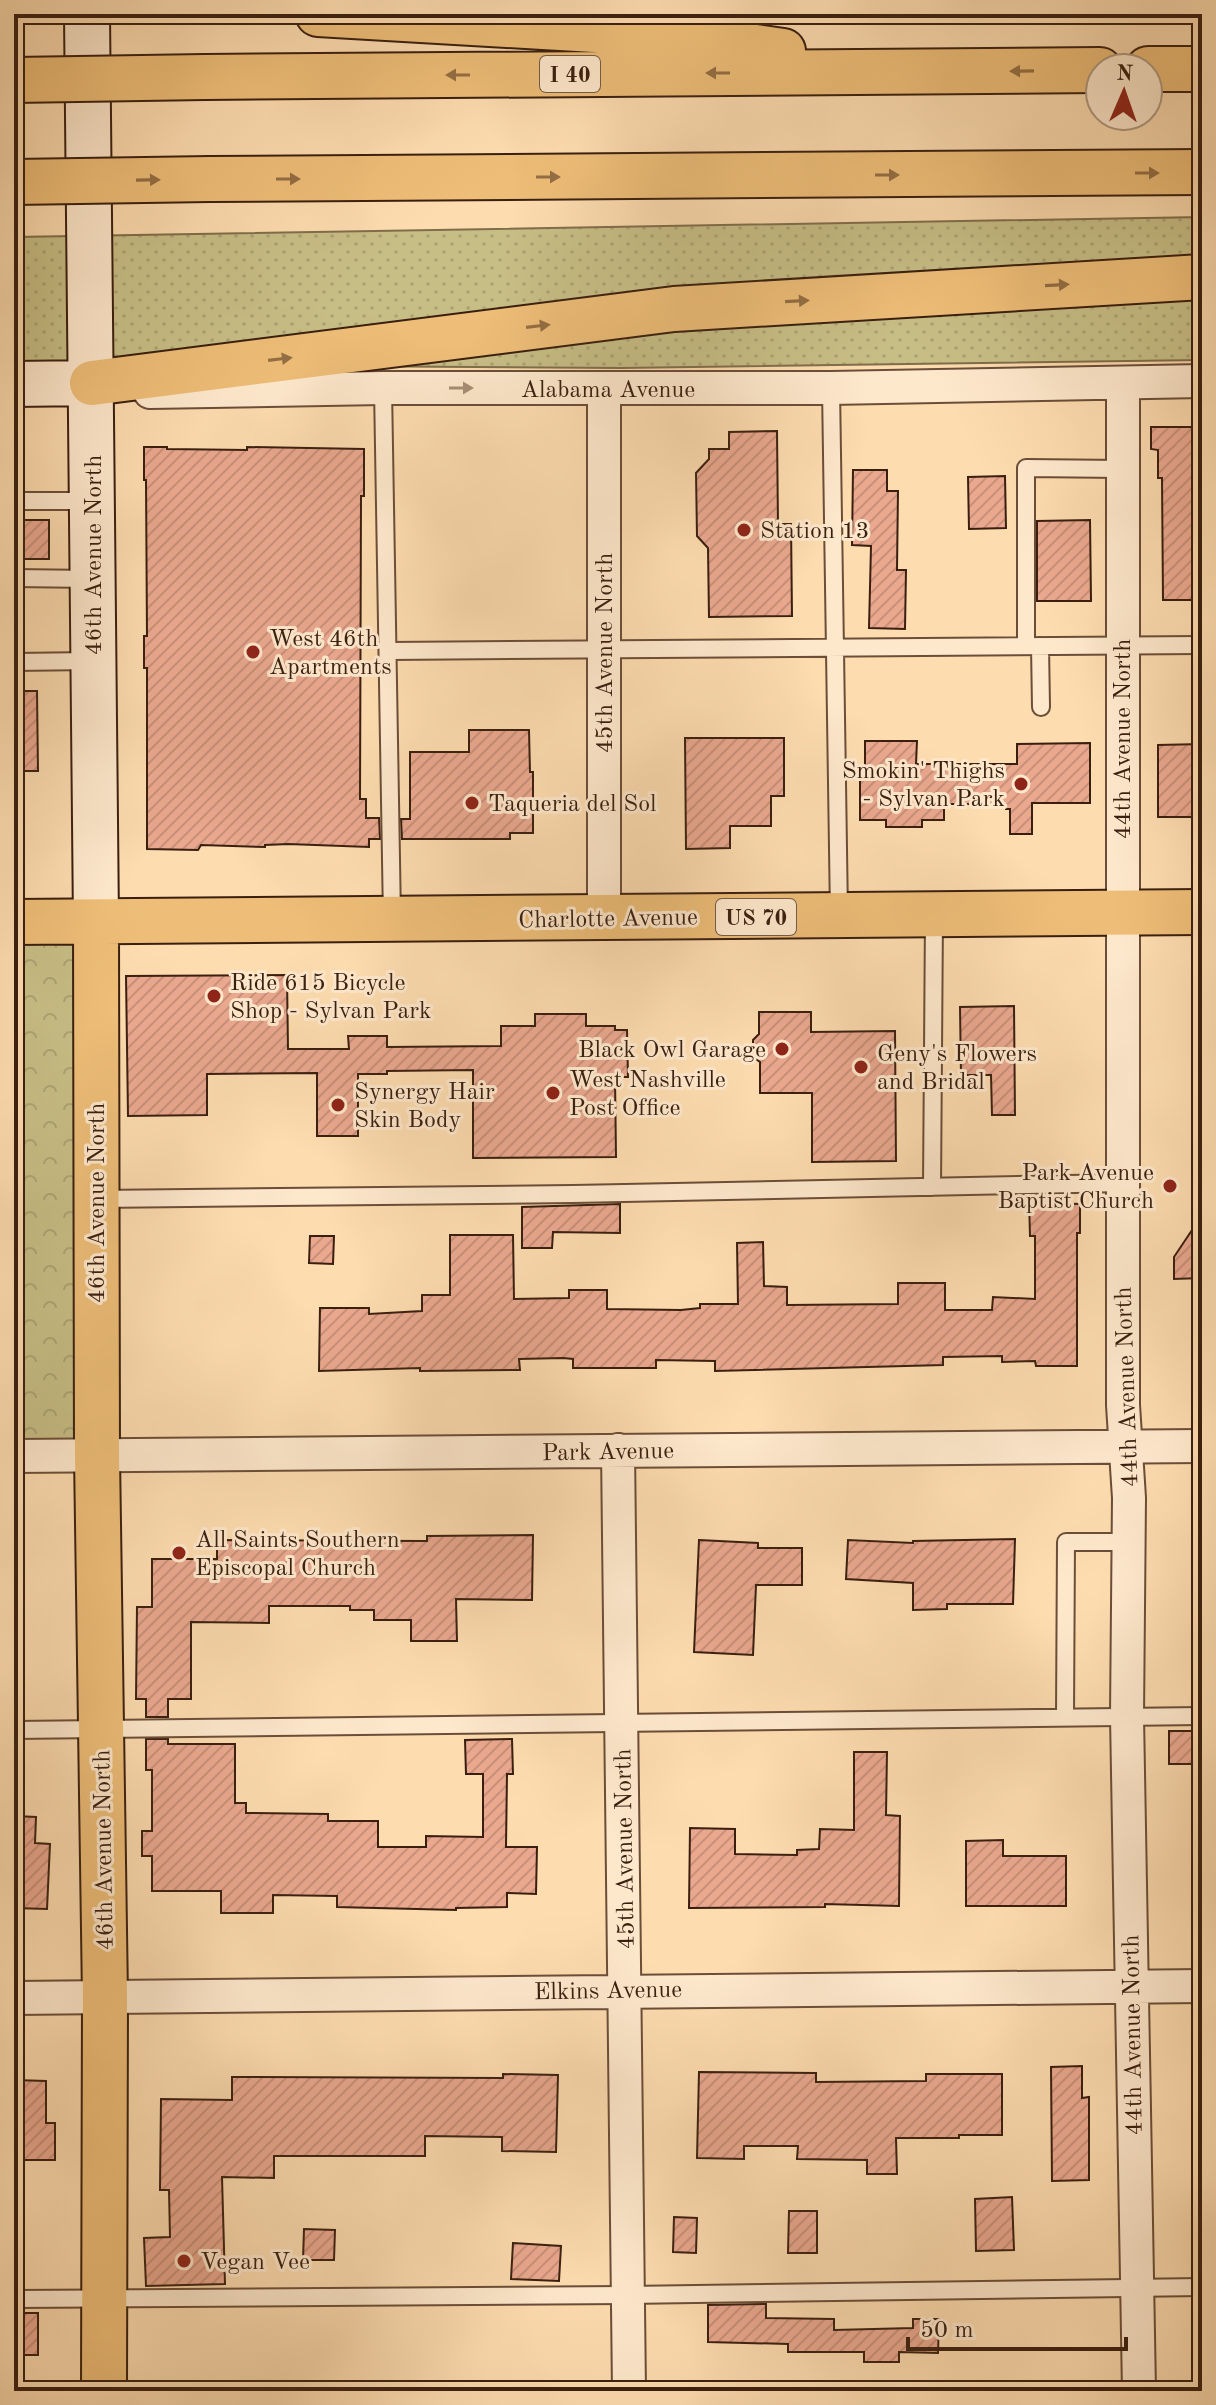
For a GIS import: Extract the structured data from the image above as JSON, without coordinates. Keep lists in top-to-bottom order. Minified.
{"streets":{"main road":["I 40","Alabama Avenue","46th Avenue North","US 70","Charlotte Avenue"],"street":["45th Avenue North","44th Avenue North","Park Avenue","Elkins Avenue"]},"crossings":[["Alabama Avenue","46th Avenue North"],["Alabama Avenue","45th Avenue North"],["Alabama Avenue","44th Avenue North"],["46th Avenue North","Charlotte Avenue"],["46th Avenue North","Park Avenue"],["46th Avenue North","Elkins Avenue"],["45th Avenue North","Charlotte Avenue"],["45th Avenue North","Park Avenue"],["45th Avenue North","Elkins Avenue"],["44th Avenue North","Charlotte Avenue"],["44th Avenue North","Park Avenue"],["44th Avenue North","Elkins Avenue"]],"places":["Station 13","West 46th Apartments","Smokin' Thighs - Sylvan Park","Taqueria del Sol","Ride 615 Bicycle Shop - Sylvan Park","Black Owl Garage","Geny's Flowers and Bridal","West Nashville Post Office","Synergy Hair Skin Body","Park Avenue Baptist Church","All Saints Southern Episcopal Church","Vegan Vee"],"scale_bar":"50 m","north":"top"}
